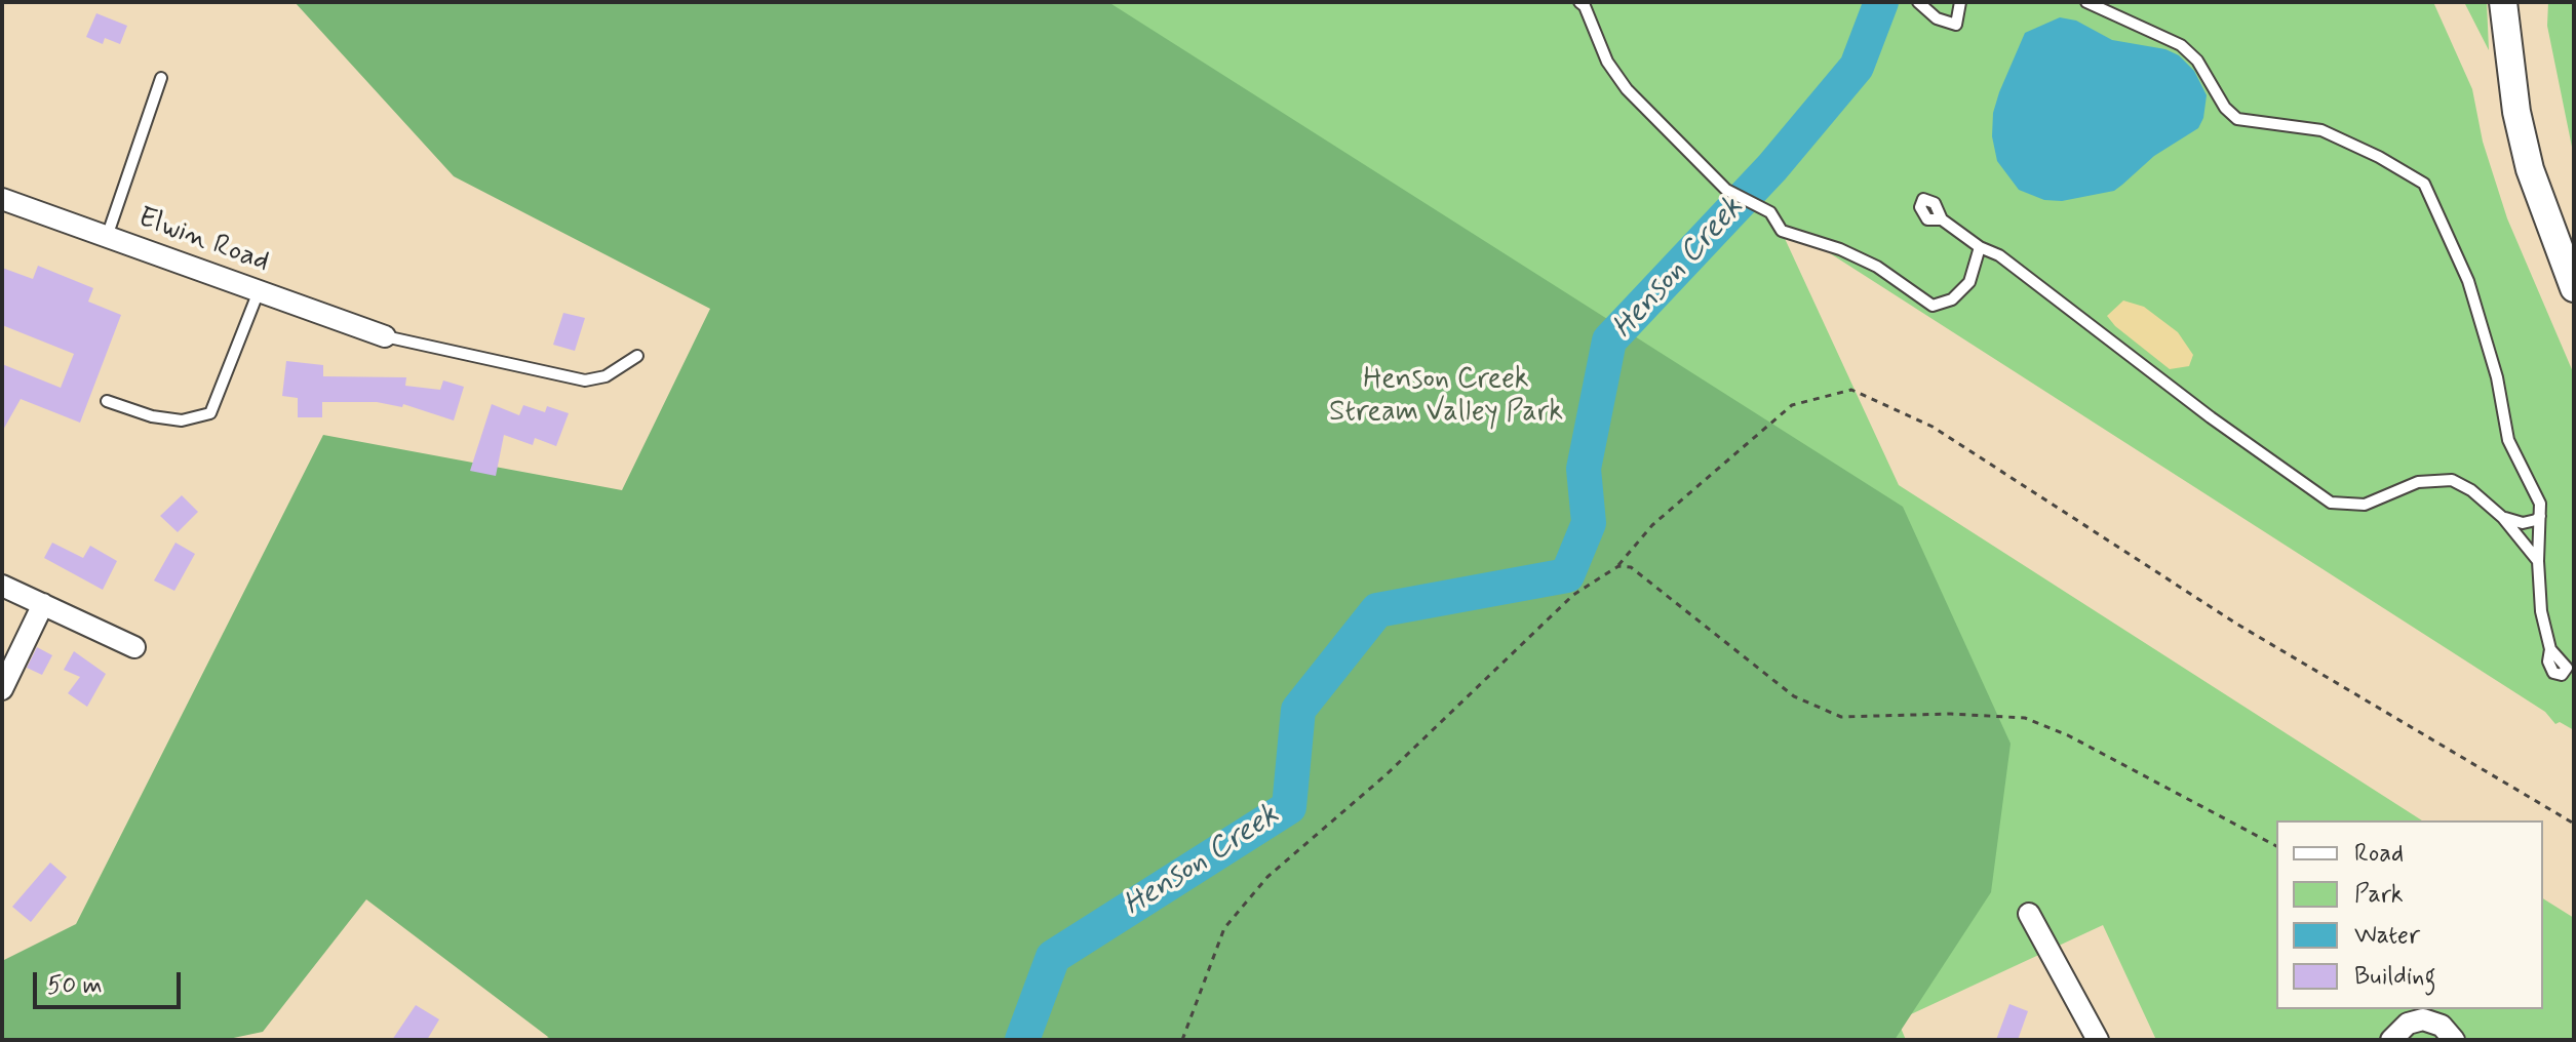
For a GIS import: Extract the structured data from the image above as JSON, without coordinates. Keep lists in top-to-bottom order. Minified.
{"streets":{"street":["Elwin Road"]},"water":["Henson Creek"],"parks":["Henson Creek Stream Valley Park"],"legend":["Road","Park","Water","Building"],"scale_bar":"50 m"}
